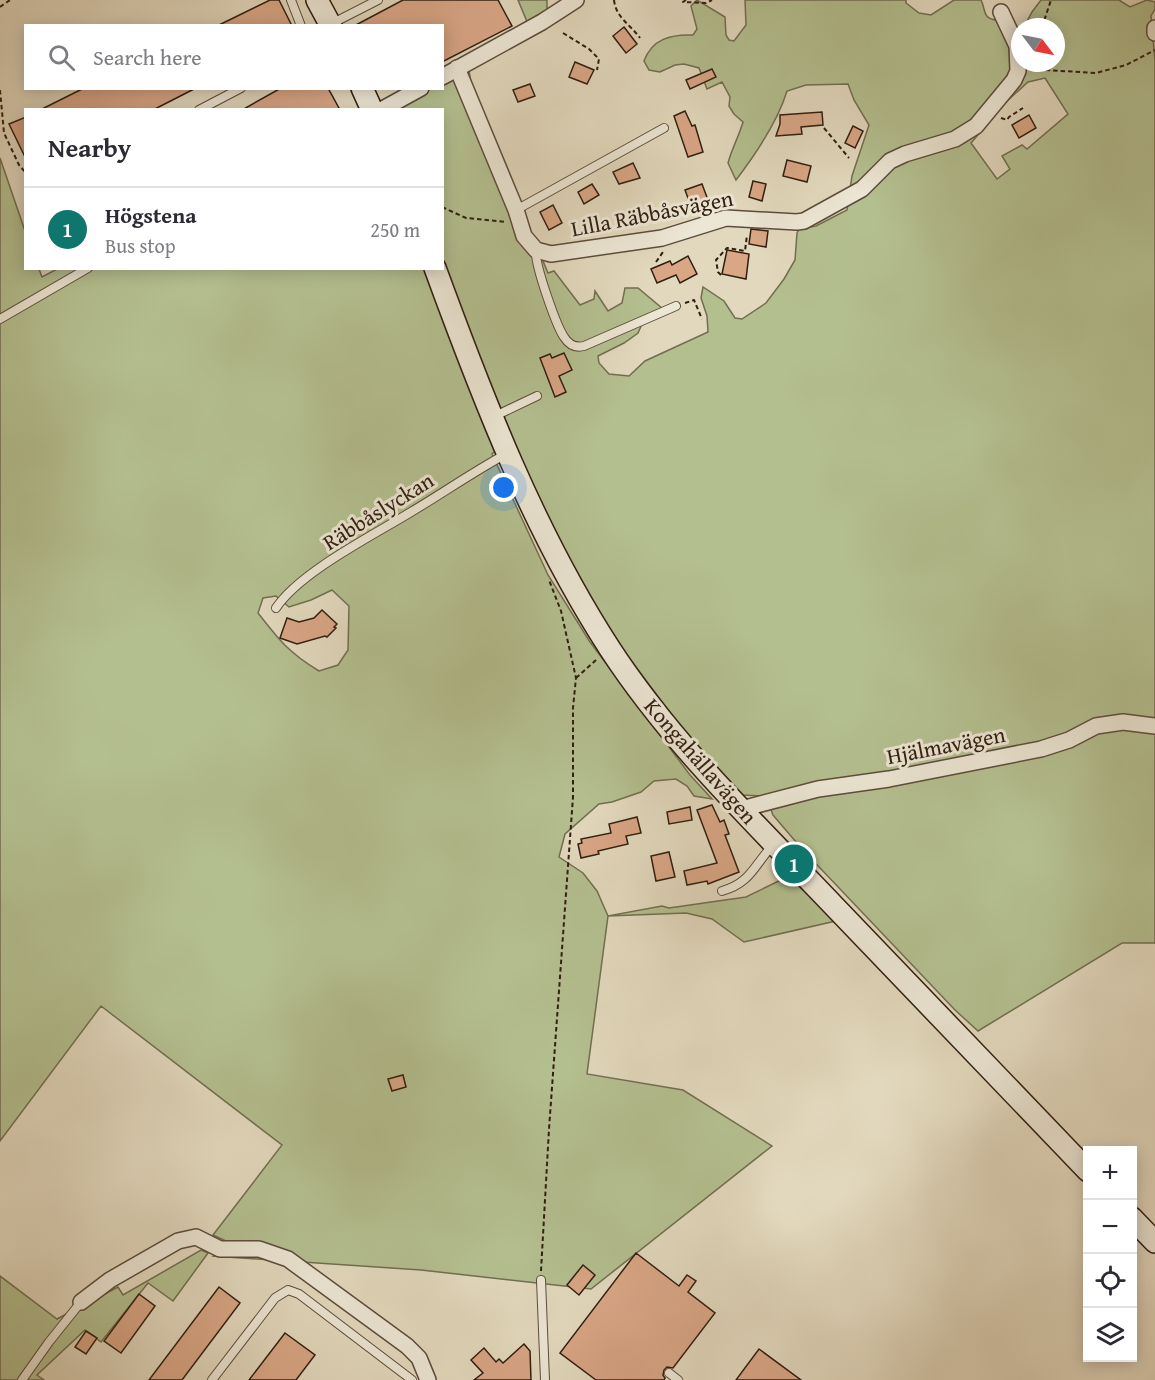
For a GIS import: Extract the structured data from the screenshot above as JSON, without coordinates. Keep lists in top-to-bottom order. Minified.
{"streets":{"street":["Lilla Räbbåsvägen","Hjälmavägen","Kongahällavägen"],"lane":["Räbbåslyckan"]},"crossings":[["Räbbåslyckan","Kongahällavägen"],["Hjälmavägen","Kongahällavägen"]],"north":"bottom right","page":{"search":"Search here","heading":"Nearby","list":[{"mark":"1","name":"Högstena","note":"Bus stop","value":"250 m"}],"pins":"1","map_buttons":["+","−"]}}
